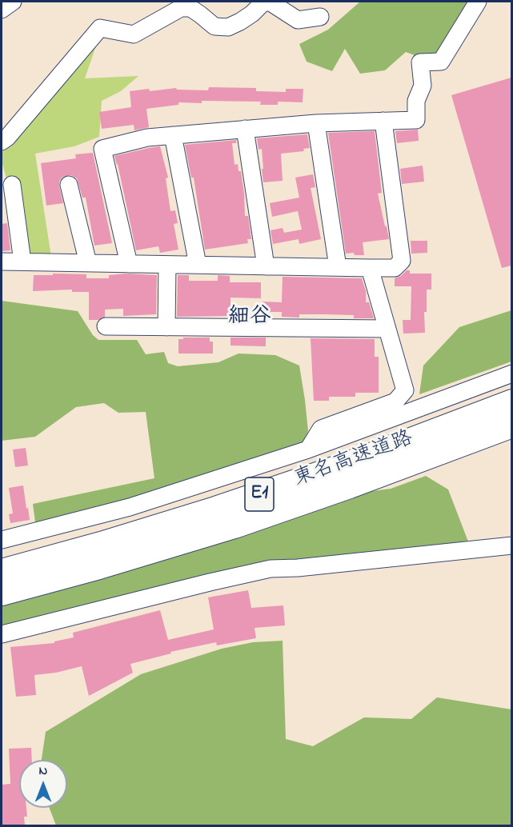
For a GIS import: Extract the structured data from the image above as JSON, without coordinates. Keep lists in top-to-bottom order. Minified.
{"streets":{"highway":["東名高速道路","E1"]},"districts":["細谷"],"north":"top"}
